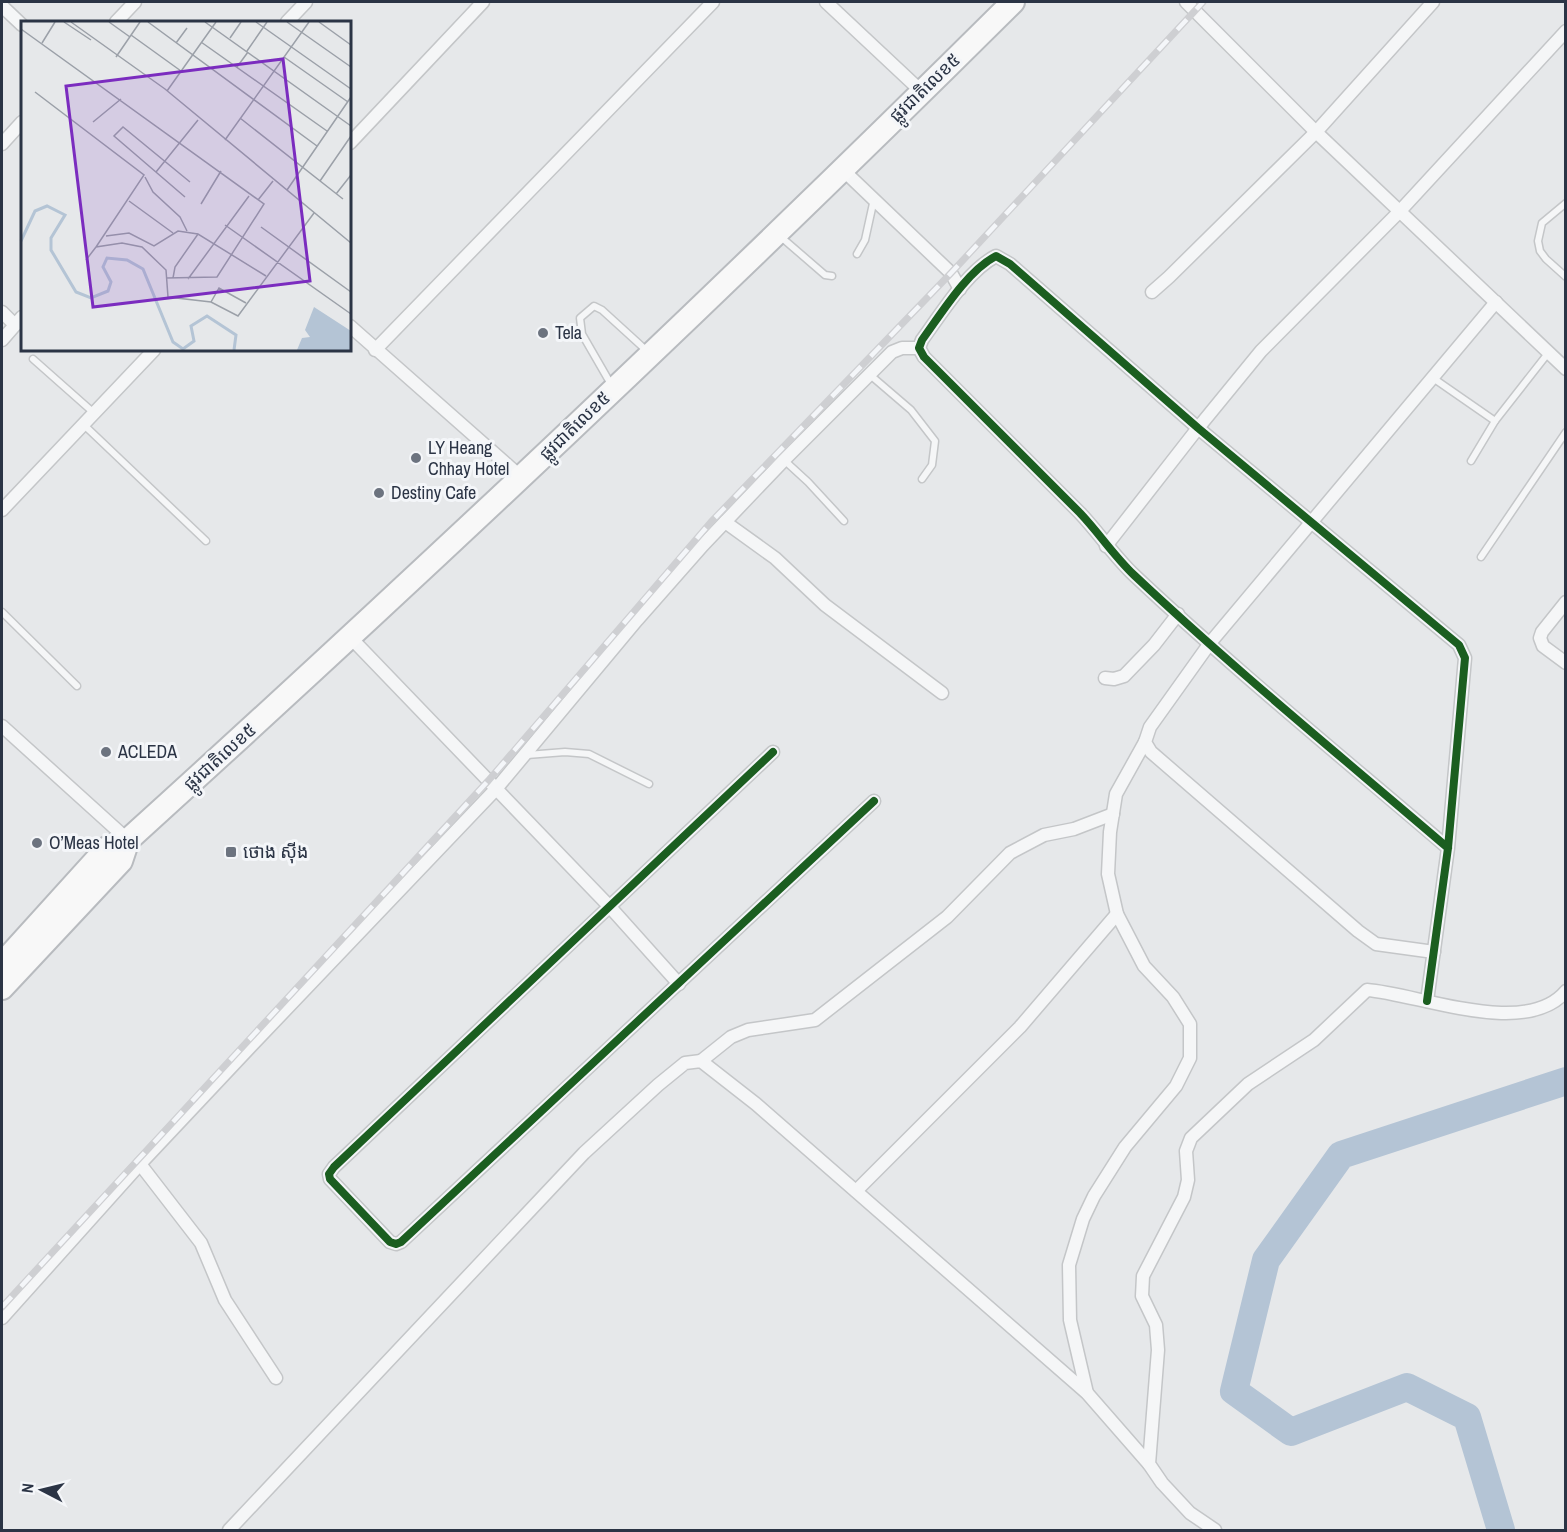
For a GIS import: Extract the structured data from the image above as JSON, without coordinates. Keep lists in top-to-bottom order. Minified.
{"streets":{"highway":["ផ្លូវជាតិលេខ៥"]},"places":{"other":["Tela","LY Heang Chhay Hotel","Destiny Cafe","ACLEDA","O’Meas Hotel"],"transit":["ថោង ស៊ីង"]},"north":"left"}
